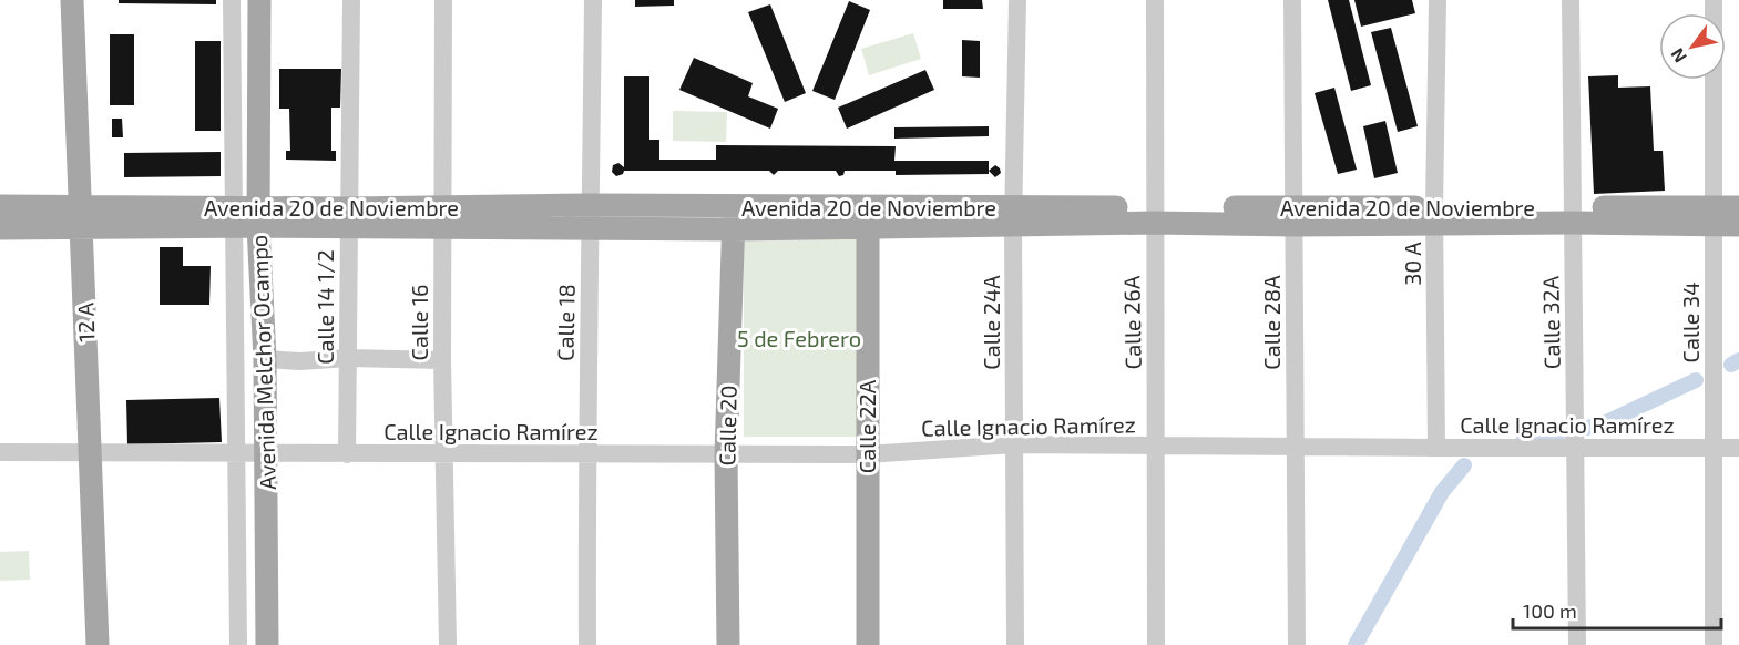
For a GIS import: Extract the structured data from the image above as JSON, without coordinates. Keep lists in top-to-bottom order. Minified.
{"streets":{"main road":["Avenida 20 de Noviembre","12 A","Avenida Melchor Ocampo","Calle 20","Calle 22A"],"street":["30 A","Calle 14 1/2","Calle 16","Calle 18","Calle 24A","Calle 26A","Calle 28A","Calle 32A","Calle 34","Calle Ignacio Ramírez"]},"crossings":[["Avenida 20 de Noviembre","30 A"],["Avenida 20 de Noviembre","Calle 14 1/2"],["Avenida 20 de Noviembre","12 A"],["Avenida 20 de Noviembre","Calle 16"],["Avenida 20 de Noviembre","Calle 18"],["Avenida 20 de Noviembre","Calle 24A"],["Avenida 20 de Noviembre","Calle 26A"],["Avenida 20 de Noviembre","Calle 28A"],["Avenida 20 de Noviembre","Calle 32A"],["Avenida 20 de Noviembre","Calle 34"],["Avenida 20 de Noviembre","Avenida Melchor Ocampo"],["Avenida 20 de Noviembre","Calle 20"],["Avenida 20 de Noviembre","Calle 22A"],["30 A","Calle Ignacio Ramírez"],["Calle 14 1/2","Calle Ignacio Ramírez"],["12 A","Calle Ignacio Ramírez"],["Calle 16","Calle Ignacio Ramírez"],["Calle 18","Calle Ignacio Ramírez"],["Calle 24A","Calle Ignacio Ramírez"],["Calle 26A","Calle Ignacio Ramírez"],["Calle 28A","Calle Ignacio Ramírez"],["Calle 32A","Calle Ignacio Ramírez"],["Calle 34","Calle Ignacio Ramírez"],["Avenida Melchor Ocampo","Calle Ignacio Ramírez"],["Calle Ignacio Ramírez","Calle 20"],["Calle Ignacio Ramírez","Calle 22A"]],"parks":["5 de Febrero"],"scale_bar":"100 m","north":"bottom left"}
